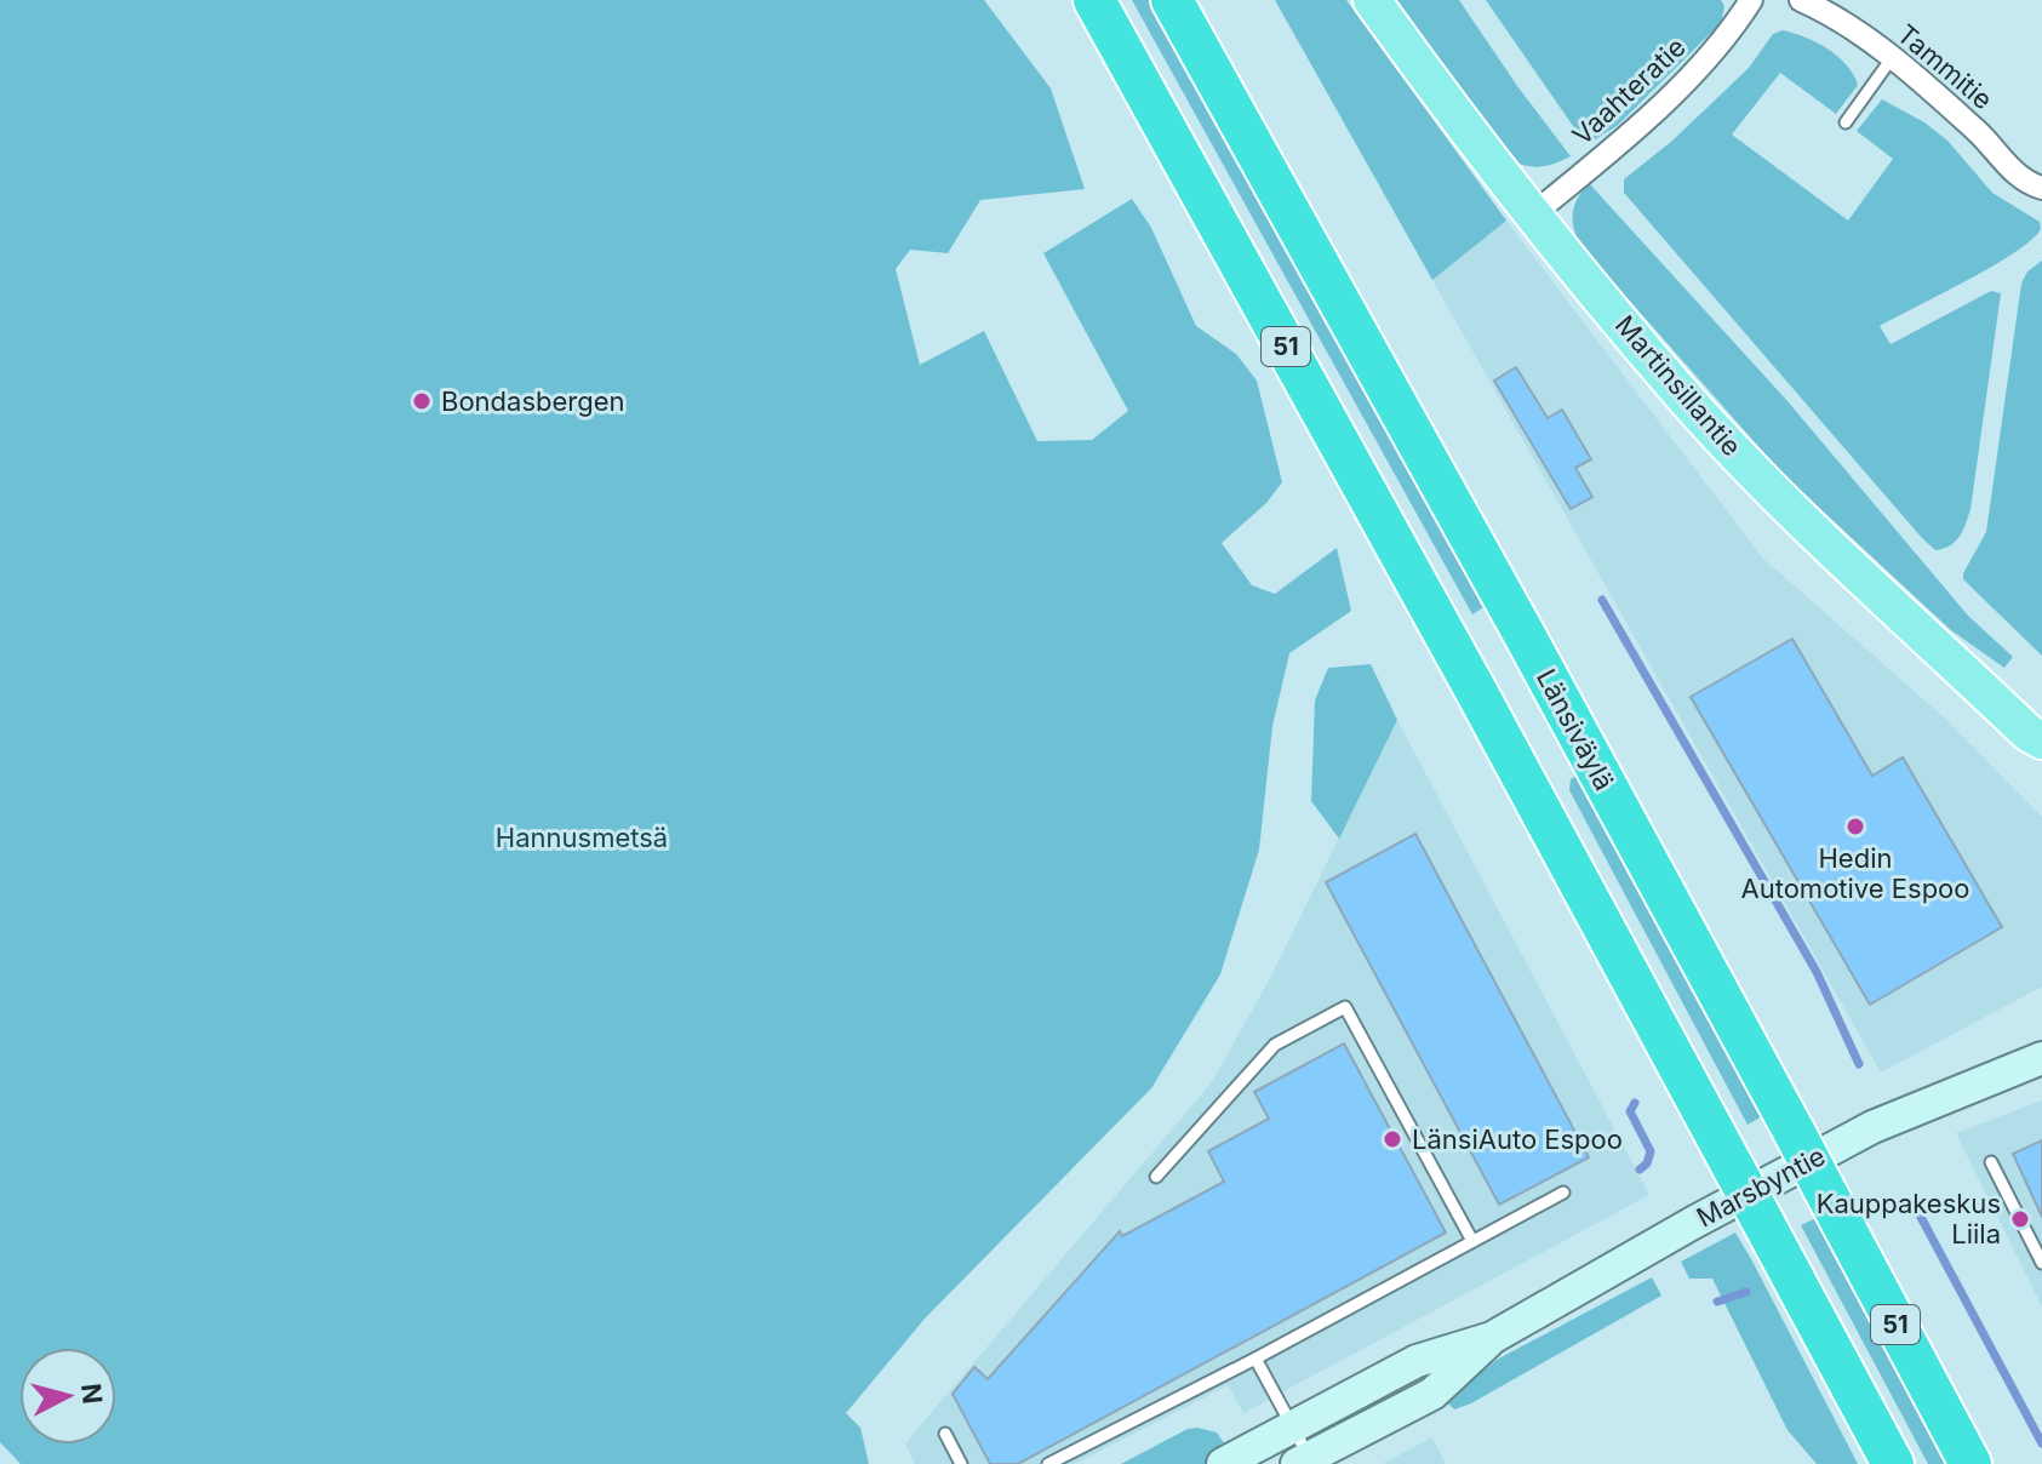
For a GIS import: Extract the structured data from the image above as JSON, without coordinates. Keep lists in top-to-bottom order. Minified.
{"streets":{"highway":["51","Länsiväylä"],"main road":["Martinsillantie","Marsbyntie"],"street":["Tammitie","Vaahteratie"]},"crossings":[["Vaahteratie","Martinsillantie"]],"parks":["Hannusmetsä"],"places":["Bondasbergen","Hedin Automotive Espoo","LänsiAuto Espoo","Kauppakeskus Liila"],"north":"right"}
